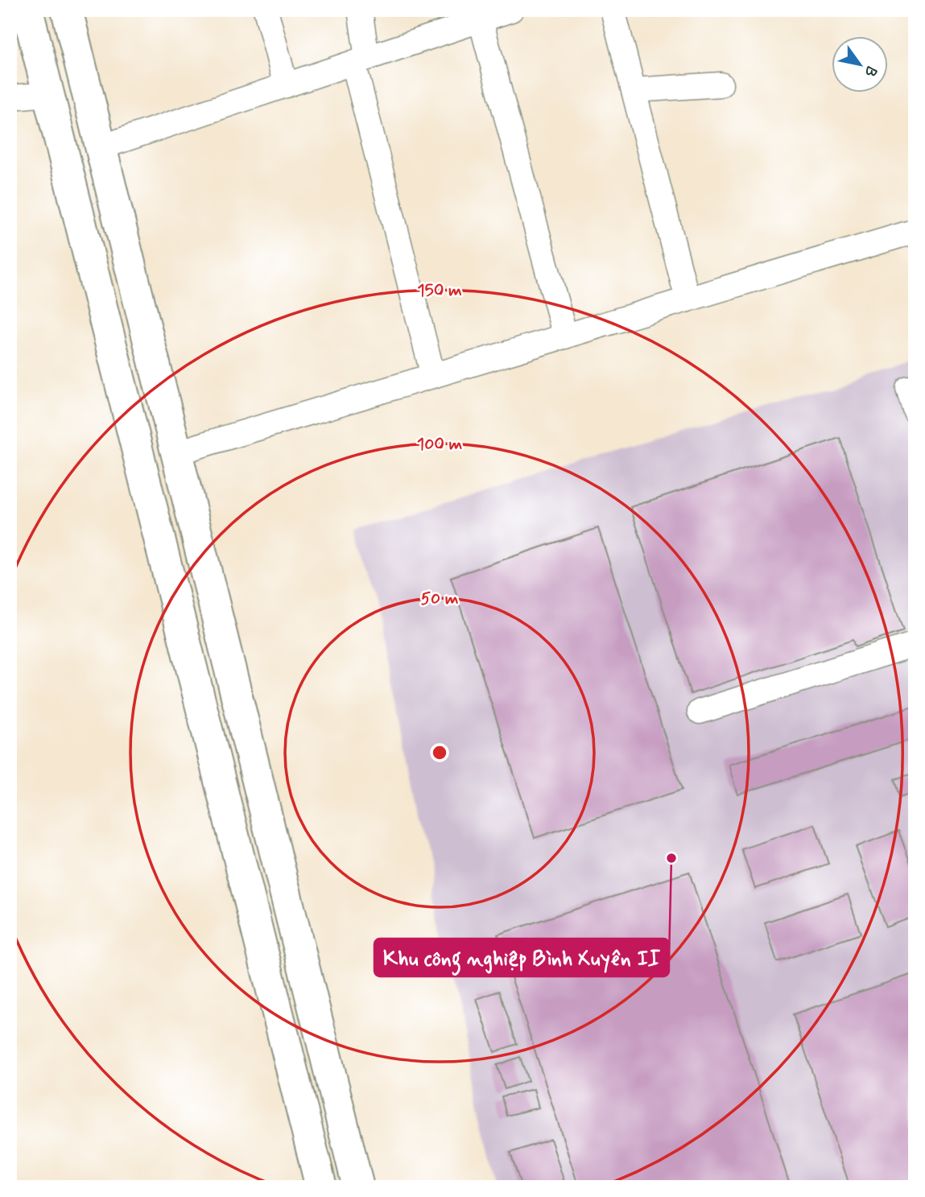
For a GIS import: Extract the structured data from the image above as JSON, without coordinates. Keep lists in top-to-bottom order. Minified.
{"places":["Khu công nghiệp Bình Xuyên II"],"north":"bottom right","rings":["150 m","100 m","50 m"]}
